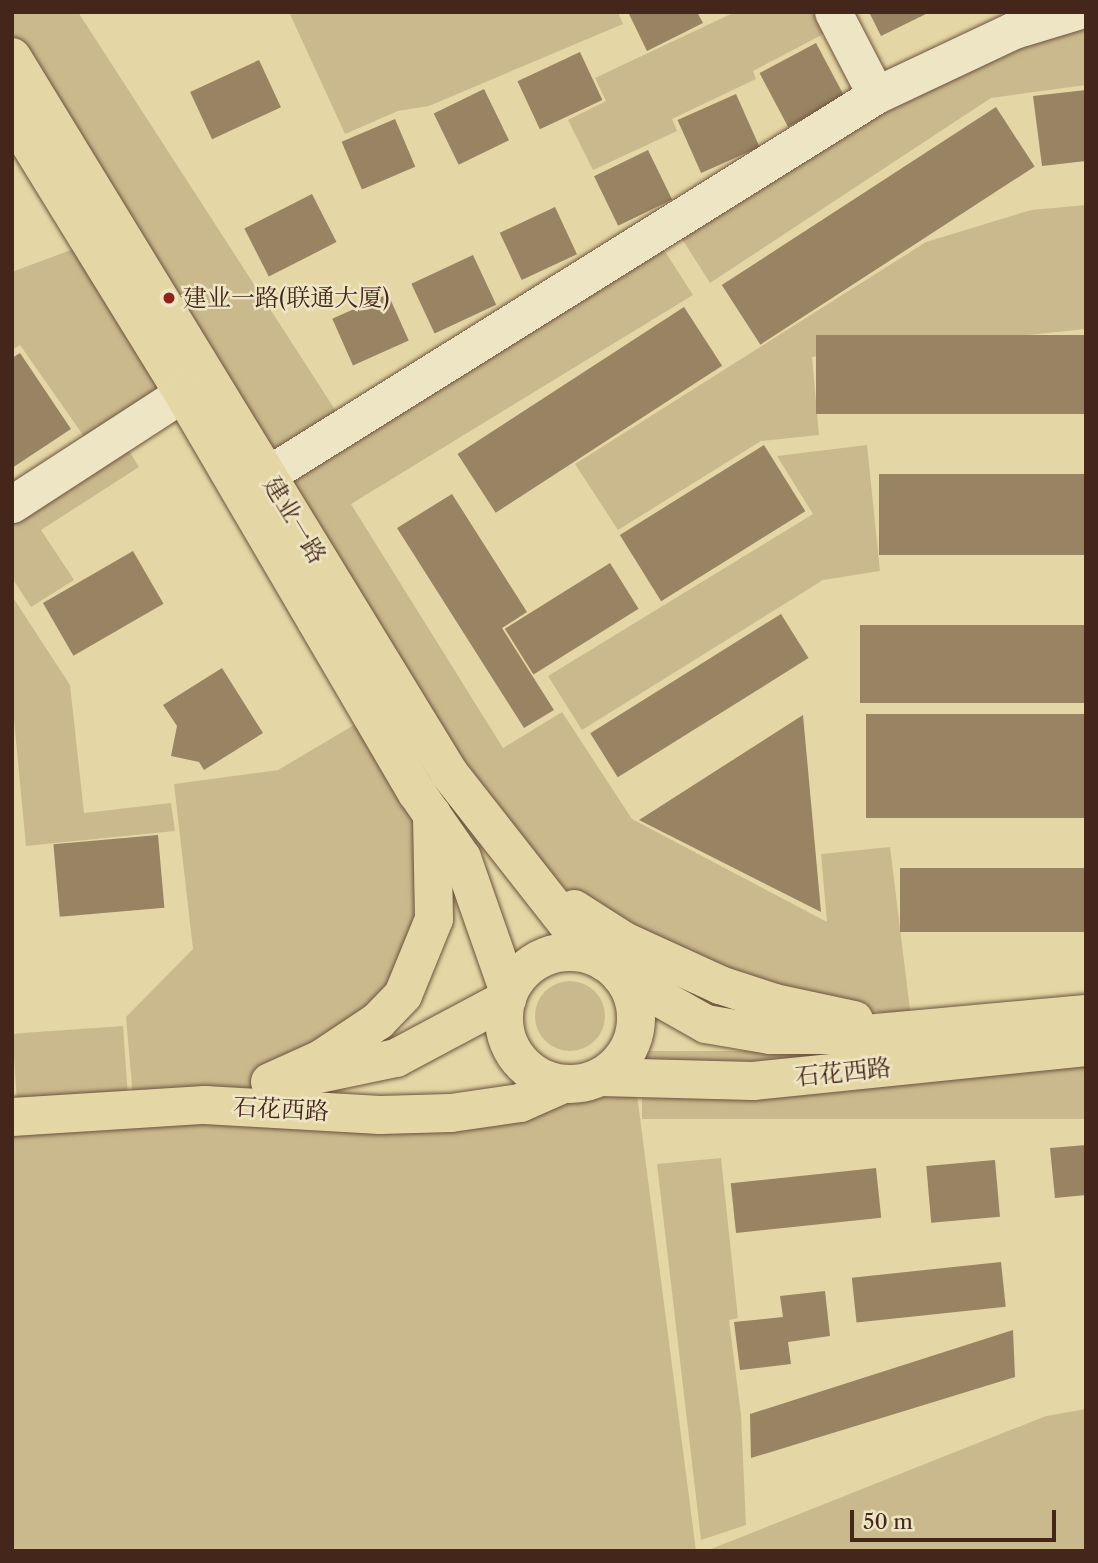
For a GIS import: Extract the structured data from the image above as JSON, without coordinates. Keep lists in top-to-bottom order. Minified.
{"streets":{"main road":["建业一路","石花西路"]},"crossings":[["建业一路","石花西路"]],"places":["建业一路(联通大厦)"],"scale_bar":"50 m"}
